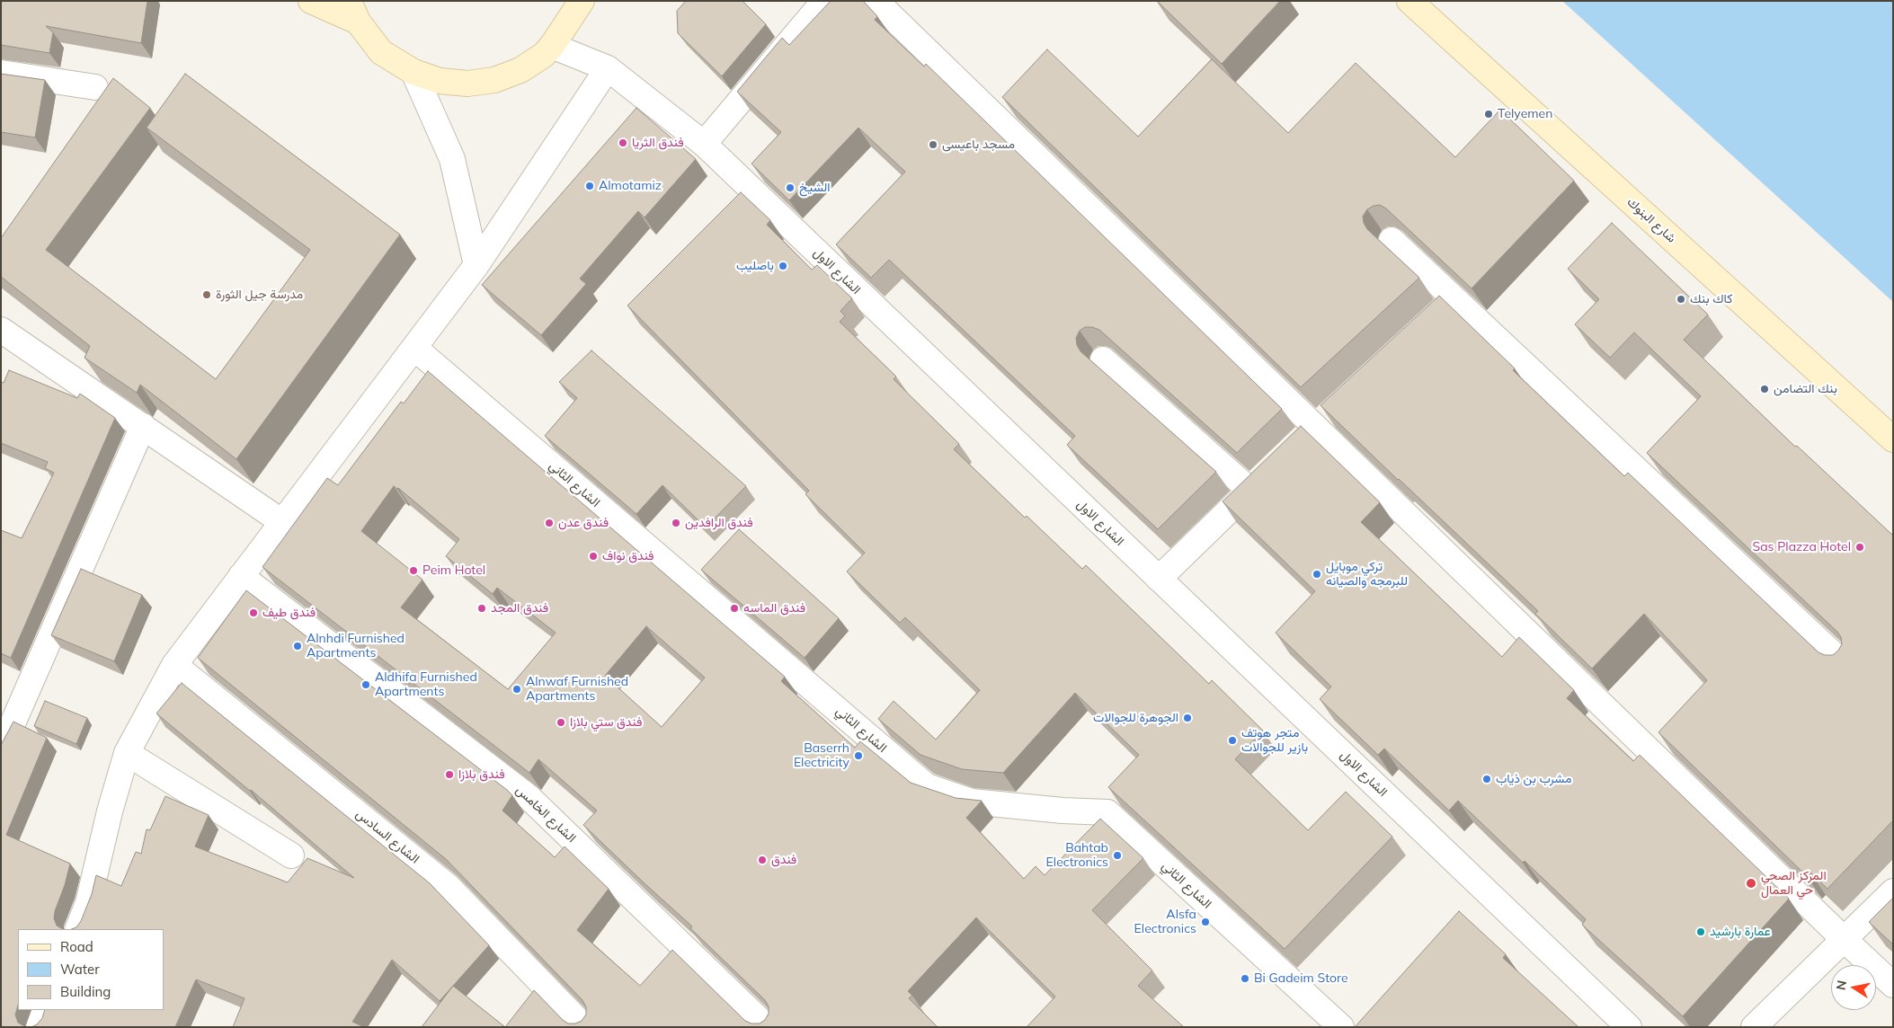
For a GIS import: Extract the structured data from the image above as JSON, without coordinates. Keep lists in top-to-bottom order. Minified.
{"streets":{"main road":["شارع البنوك"],"street":["الشارع الاول","الشارع الثاني","الشارع الخامس","الشارع السادس"]},"places":["Telyemen","فندق الثريا","مسجد باعيسى","Almotamiz","الشيخ","باصليب","مدرسة جيل الثورة","كاك بنك","بنك التضامن","فندق عدن","فندق الرافدين","Sas Plazza Hotel","فندق نواف","Peim Hotel","تركي موبايل للبرمجه والصيانه","فندق المجد","فندق الماسه","فندق طيف","Alnhdi Furnished Apartments","Aldhifa Furnished Apartments","Alnwaf Furnished Apartments","الجوهرة للجوالات","فندق ستي بلازا","متجر هوتف بازير للجوالات","Baserrh Electricity","فندق بلازا","مشرب بن ذياب","Bahtab Electronics","فندق","المركز الصحي حي العمال","Alsfa Electronics","عمارة بارشيد","Bi Gadeim Store"],"legend":["Road","Water","Building"],"north":"left"}
